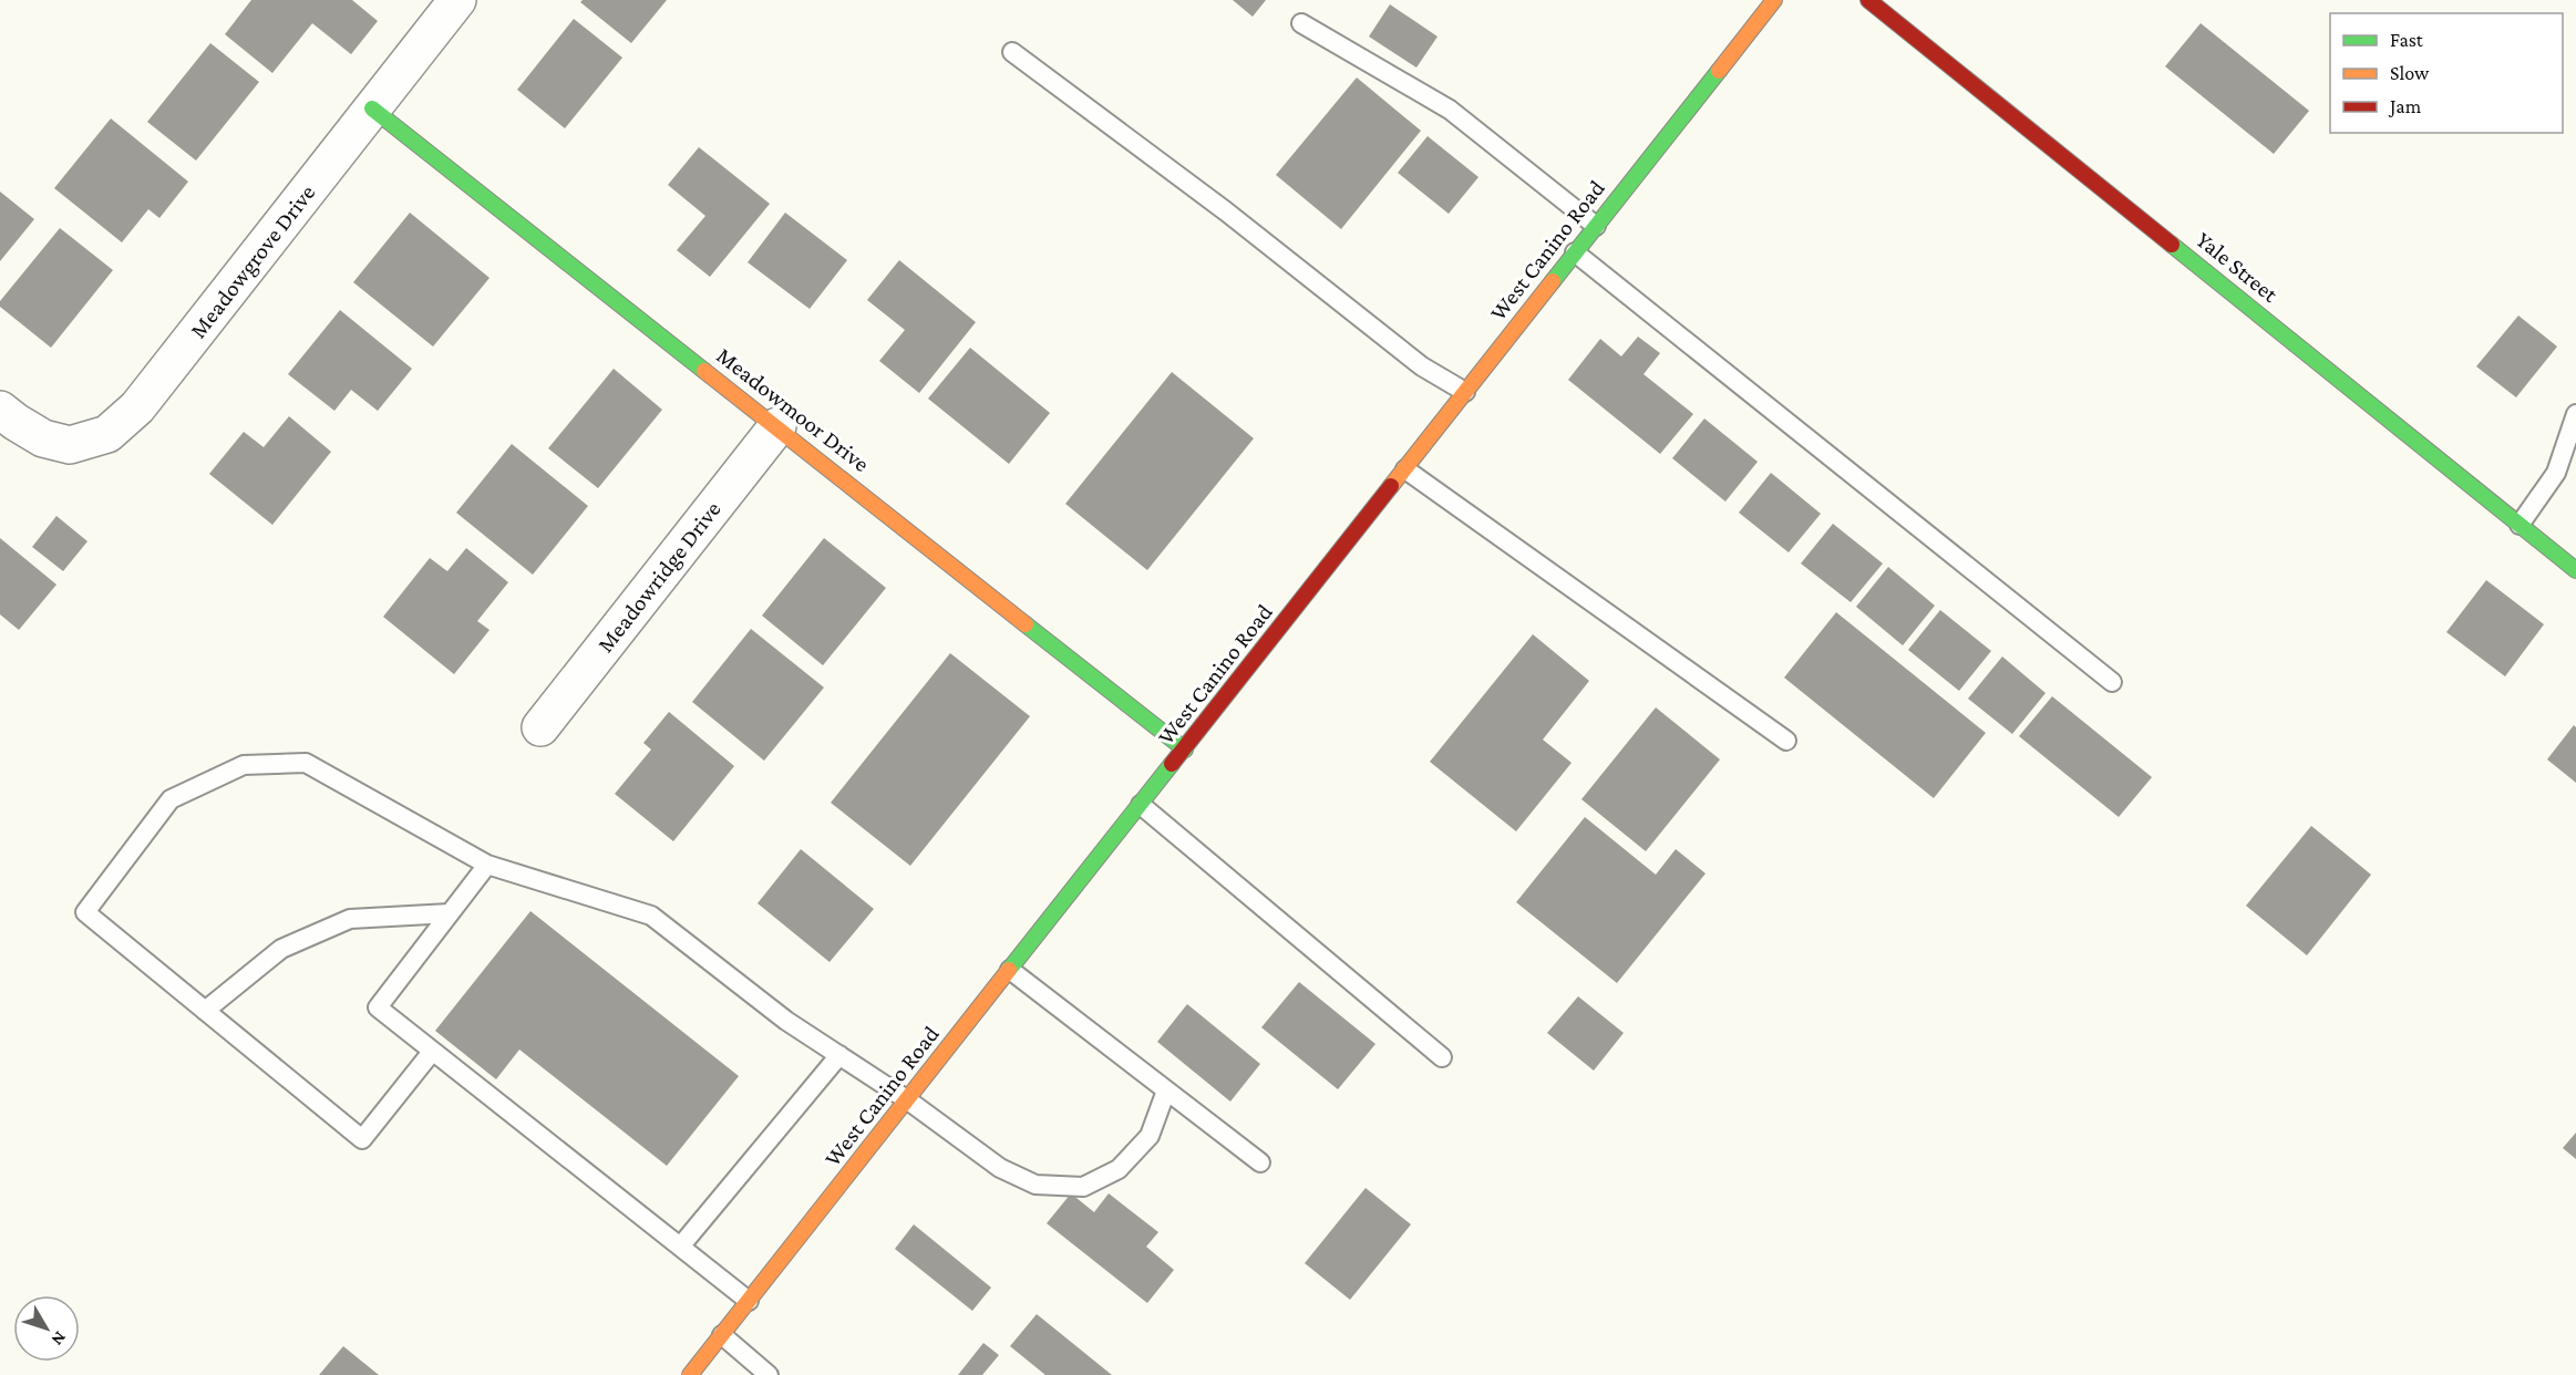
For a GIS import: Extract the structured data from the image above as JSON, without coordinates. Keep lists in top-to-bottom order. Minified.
{"streets":{"street":["West Canino Road","Meadowgrove Drive","Yale Street","Meadowmoor Drive","Meadowridge Drive"]},"crossings":[["West Canino Road","Meadowmoor Drive"],["Meadowgrove Drive","Meadowmoor Drive"],["Meadowmoor Drive","Meadowridge Drive"]],"legend":["Fast","Slow","Jam"],"north":"bottom right"}
